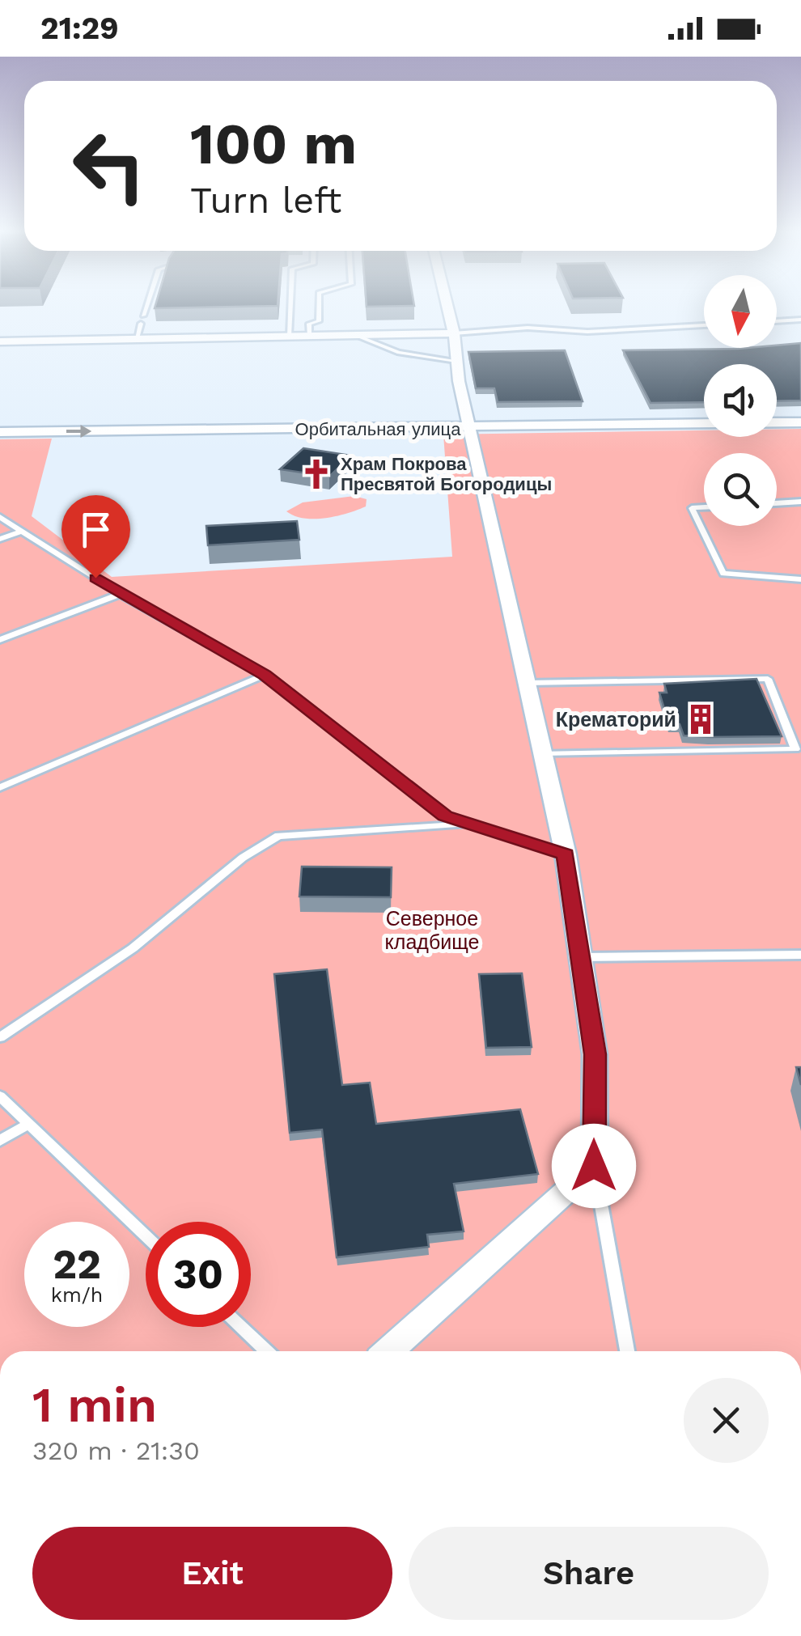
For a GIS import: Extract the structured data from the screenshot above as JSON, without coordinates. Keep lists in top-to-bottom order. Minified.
{"streets":{"street":["Орбитальная улица"]},"parks":["Северное кладбище"],"places":{"church":["Храм Покрова Пресвятой Богородицы"],"building":["Крематорий"]},"north":"bottom","page":{"status":"21:29","turn":["100 m","Turn left"],"speed":"22 km/h","limit":"30","heading":["1 min","320 m · 21:30"],"buttons":["Exit","Share"]}}
